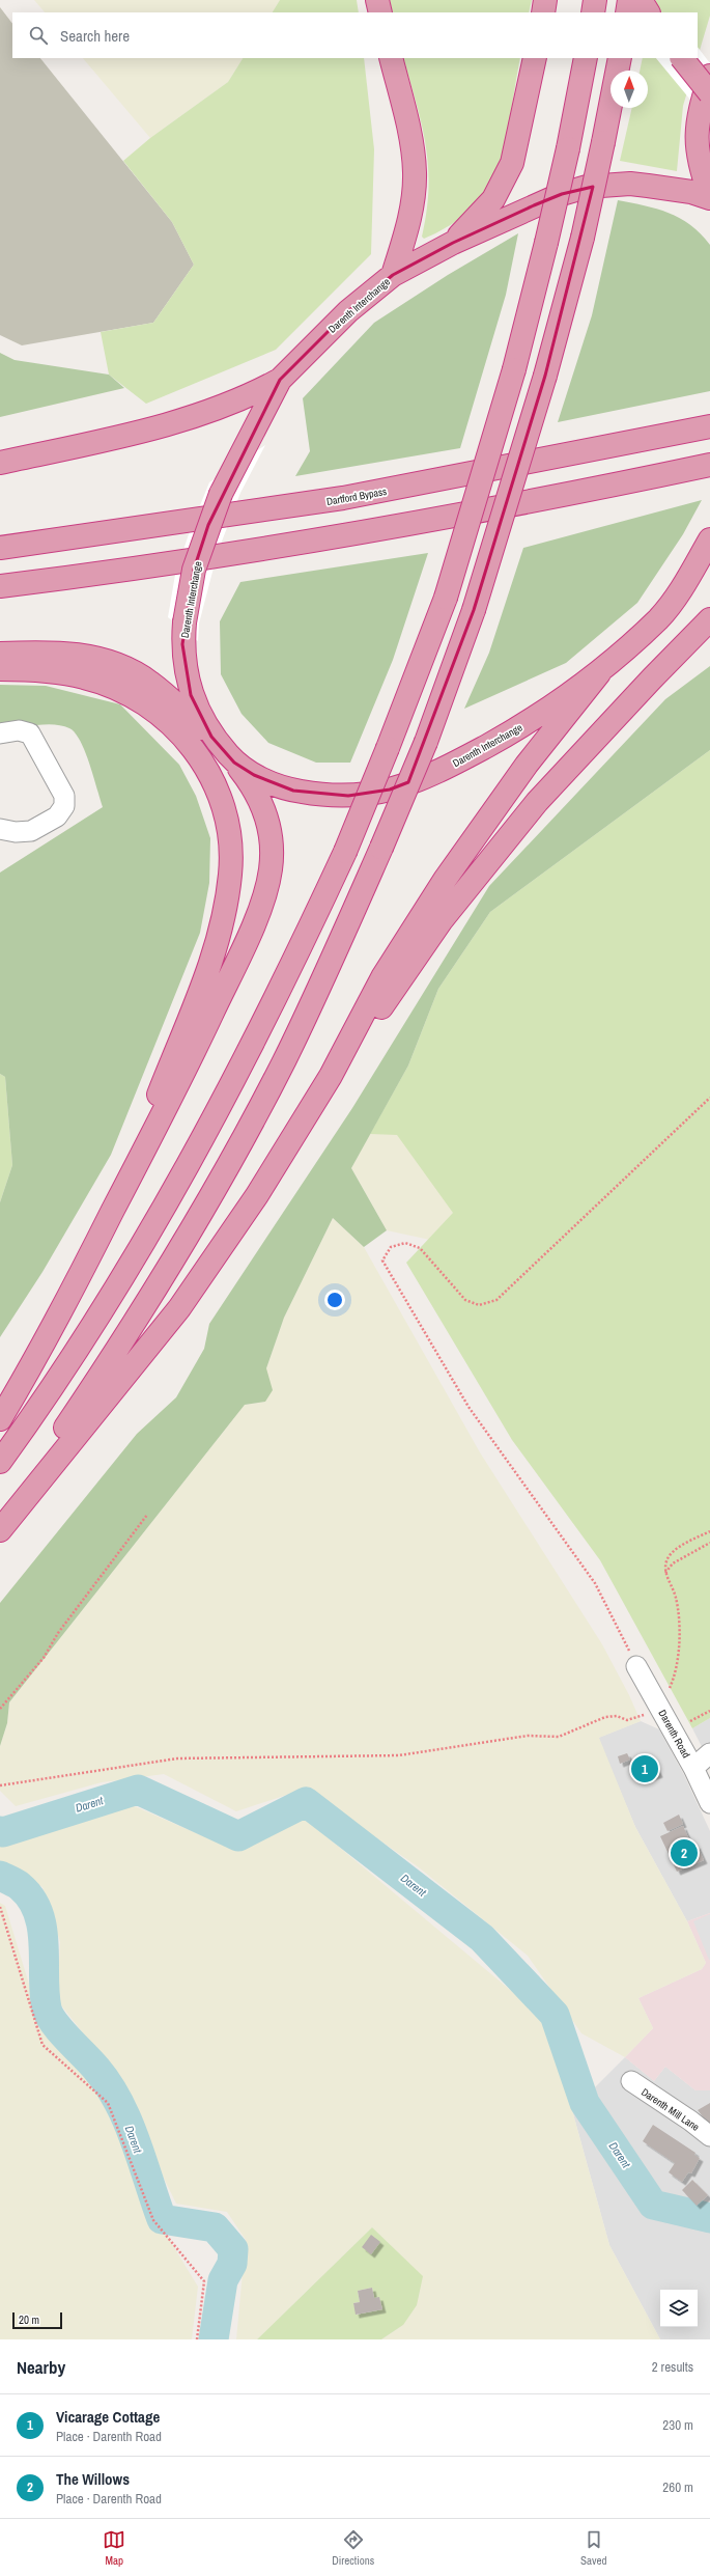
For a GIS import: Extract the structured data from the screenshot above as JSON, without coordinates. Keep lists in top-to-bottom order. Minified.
{"streets":{"highway":["Darenth Interchange","Dartford Bypass"],"street":["Darenth Road","Darenth Mill Lane"]},"water":["Darent"],"scale_bar":"20 m","north":"top","page":{"search":"Search here","pins":["1","2"],"scale":"20 m","heading":["Nearby","2 results"],"list":[{"mark":"1","name":"Vicarage Cottage","note":"Place · Darenth Road","value":"230 m"},{"mark":"2","name":"The Willows","note":"Place · Darenth Road","value":"260 m"}],"nav":["Map","Directions","Saved"]}}
